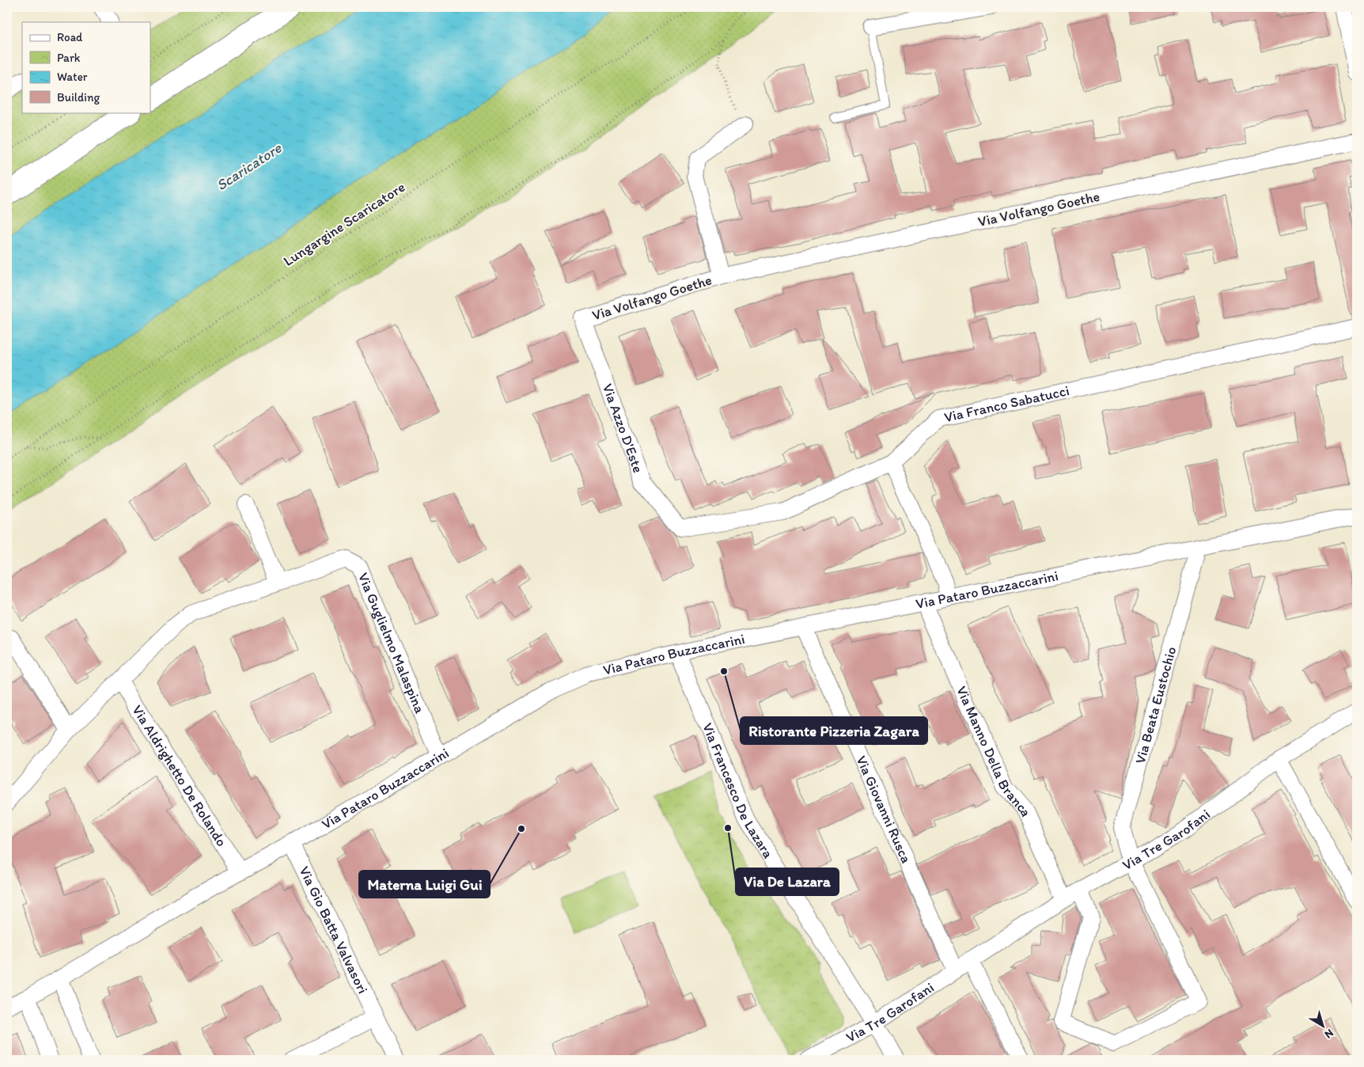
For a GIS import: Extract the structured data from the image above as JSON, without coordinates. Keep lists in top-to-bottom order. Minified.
{"streets":{"street":["Via Volfango Goethe","Via Franco Sabatucci","Via Azzo D'Este","Via Pataro Buzzaccarini","Via Guglielmo Malaspina","Via Beata Eustochio","Via Manno Della Branca","Via Aldrighetto De Rolando","Via Francesco De Lazara","Via Giovanni Rusca","Via Tre Garofani","Via Gio Batta Valvasori"],"path":["Lungargine Scaricatore"]},"crossings":[["Via Volfango Goethe","Via Azzo D'Este"],["Via Franco Sabatucci","Via Azzo D'Este"],["Via Pataro Buzzaccarini","Via Guglielmo Malaspina"],["Via Pataro Buzzaccarini","Via Beata Eustochio"],["Via Pataro Buzzaccarini","Via Manno Della Branca"],["Via Pataro Buzzaccarini","Via Aldrighetto De Rolando"],["Via Pataro Buzzaccarini","Via Francesco De Lazara"],["Via Pataro Buzzaccarini","Via Giovanni Rusca"],["Via Pataro Buzzaccarini","Via Gio Batta Valvasori"],["Via Guglielmo Malaspina","Via Aldrighetto De Rolando"],["Via Beata Eustochio","Via Tre Garofani"],["Via Manno Della Branca","Via Tre Garofani"],["Via Francesco De Lazara","Via Tre Garofani"],["Via Giovanni Rusca","Via Tre Garofani"]],"water":["Scaricatore"],"places":["Ristorante Pizzeria Zagara","Via De Lazara","Materna Luigi Gui"],"legend":["Road","Park","Water","Building"],"north":"bottom right"}
